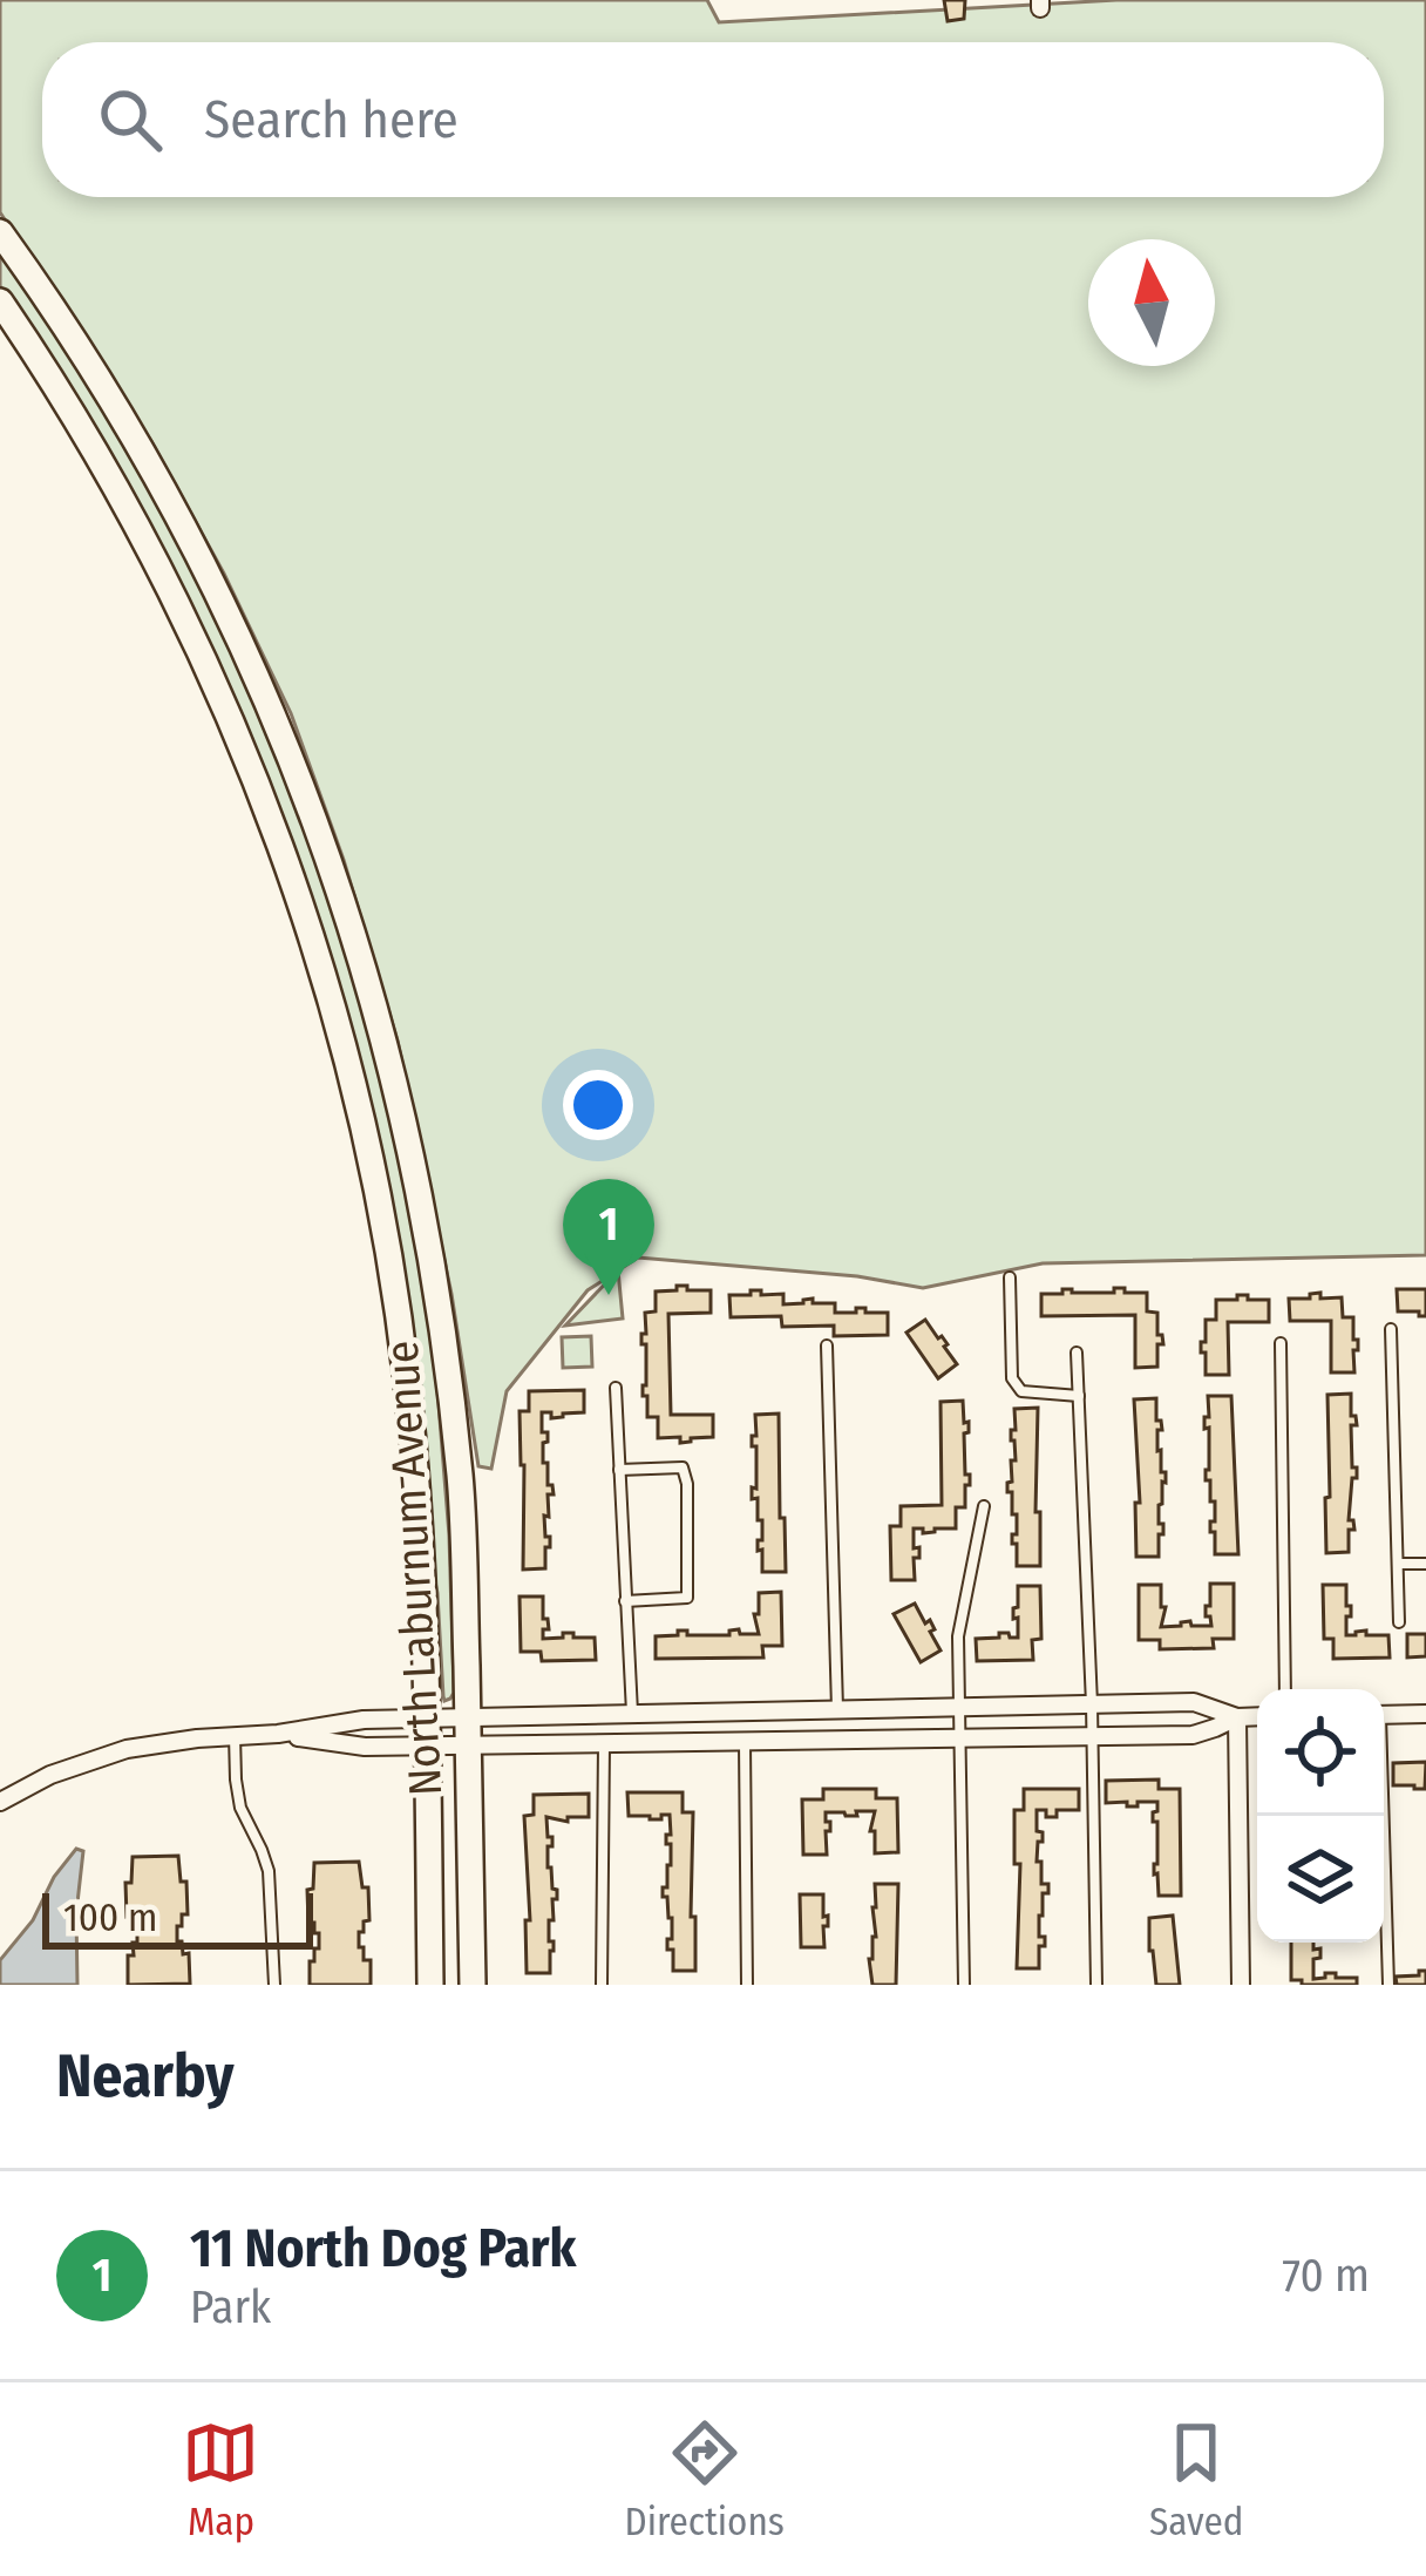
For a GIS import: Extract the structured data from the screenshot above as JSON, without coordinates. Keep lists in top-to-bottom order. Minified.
{"streets":{"main road":["North Laburnum Avenue"]},"scale_bar":"100 m","north":"top","page":{"search":"Search here","pins":"1","scale":"100 m","heading":"Nearby","list":[{"mark":"1","name":"11 North Dog Park","note":"Park","value":"70 m"}],"nav":["Map","Directions","Saved"]}}
